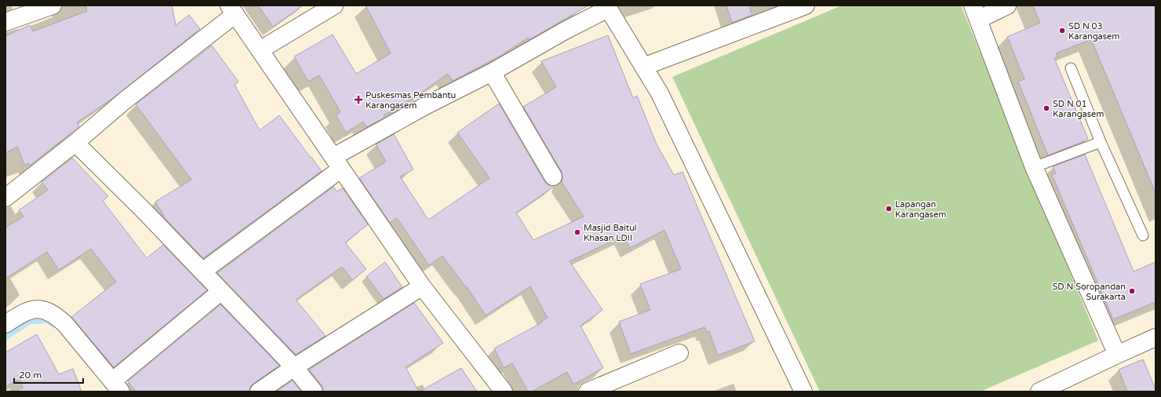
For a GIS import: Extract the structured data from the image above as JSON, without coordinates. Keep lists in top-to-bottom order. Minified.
{"places":{"other":["SD N 03 Karangasem","SD N 01 Karangasem","Lapangan Karangasem","Masjid Baitul Khasan LDII","SD N Soropandan Surakarta"],"health":["Puskesmas Pembantu Karangasem"]},"scale_bar":"20 m"}
